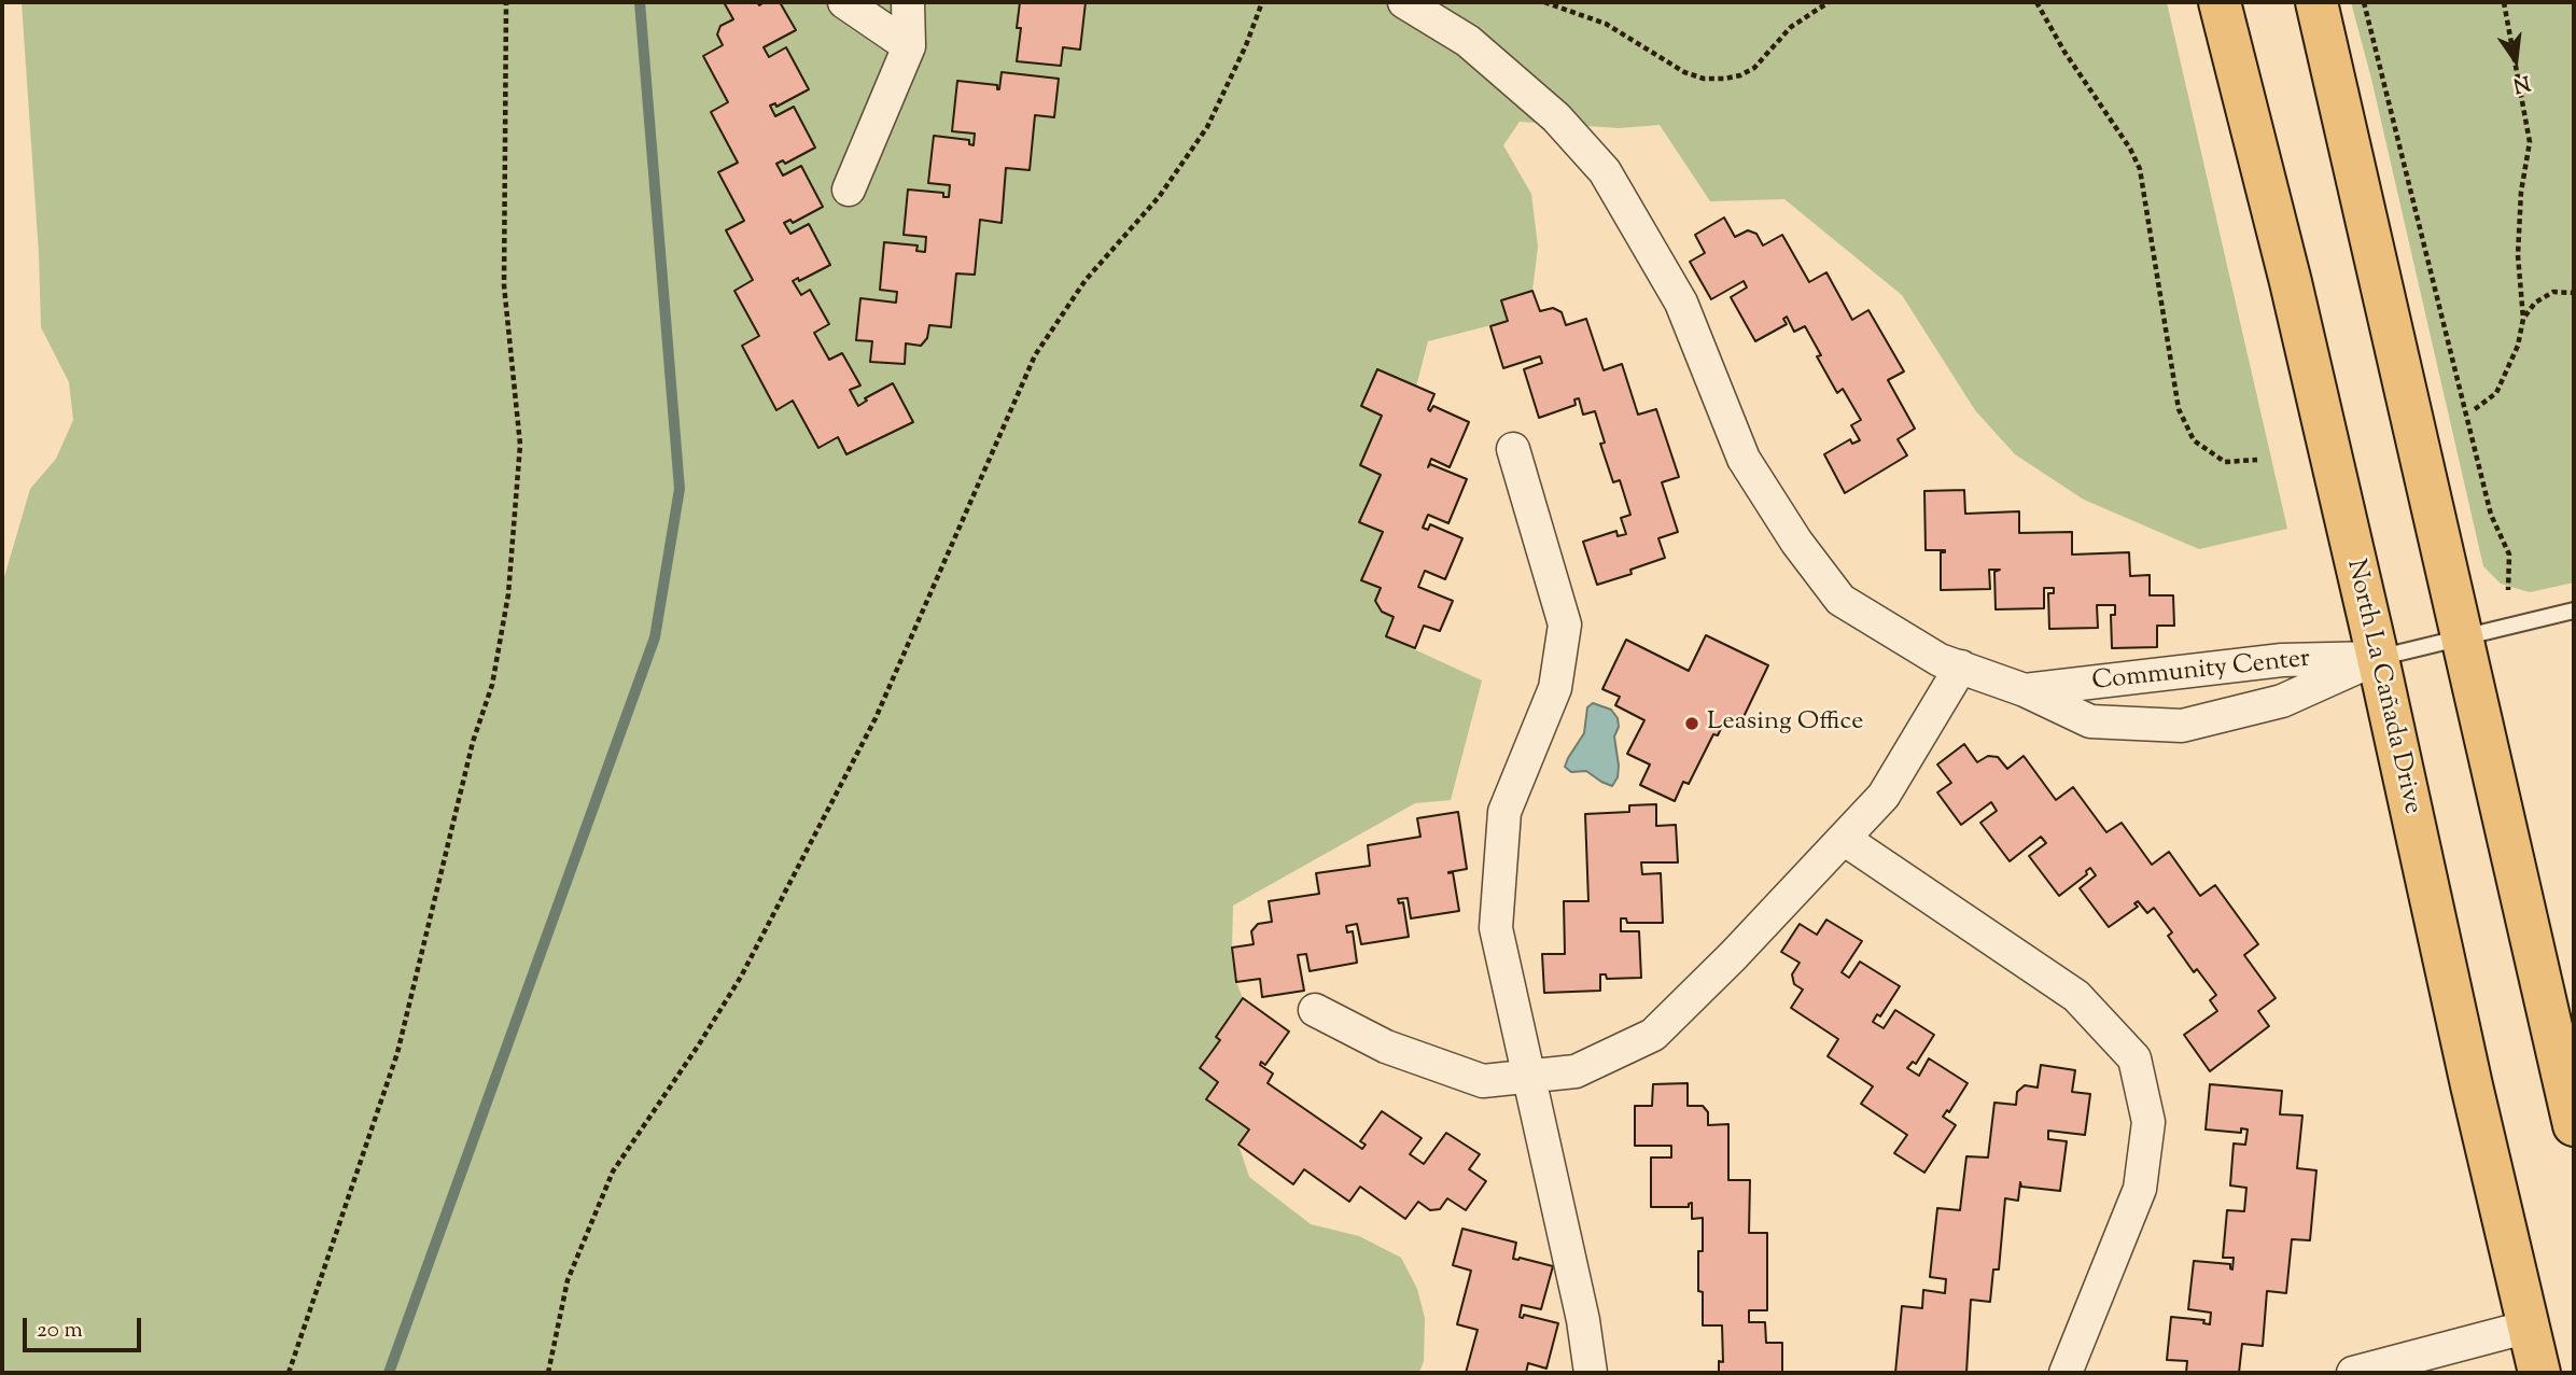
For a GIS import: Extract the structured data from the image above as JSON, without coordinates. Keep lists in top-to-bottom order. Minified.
{"streets":{"main road":["North La Cañada Drive"],"street":["Community Center"]},"crossings":[["Community Center","North La Cañada Drive"]],"places":["Leasing Office"],"scale_bar":"20 m","north":"bottom"}
